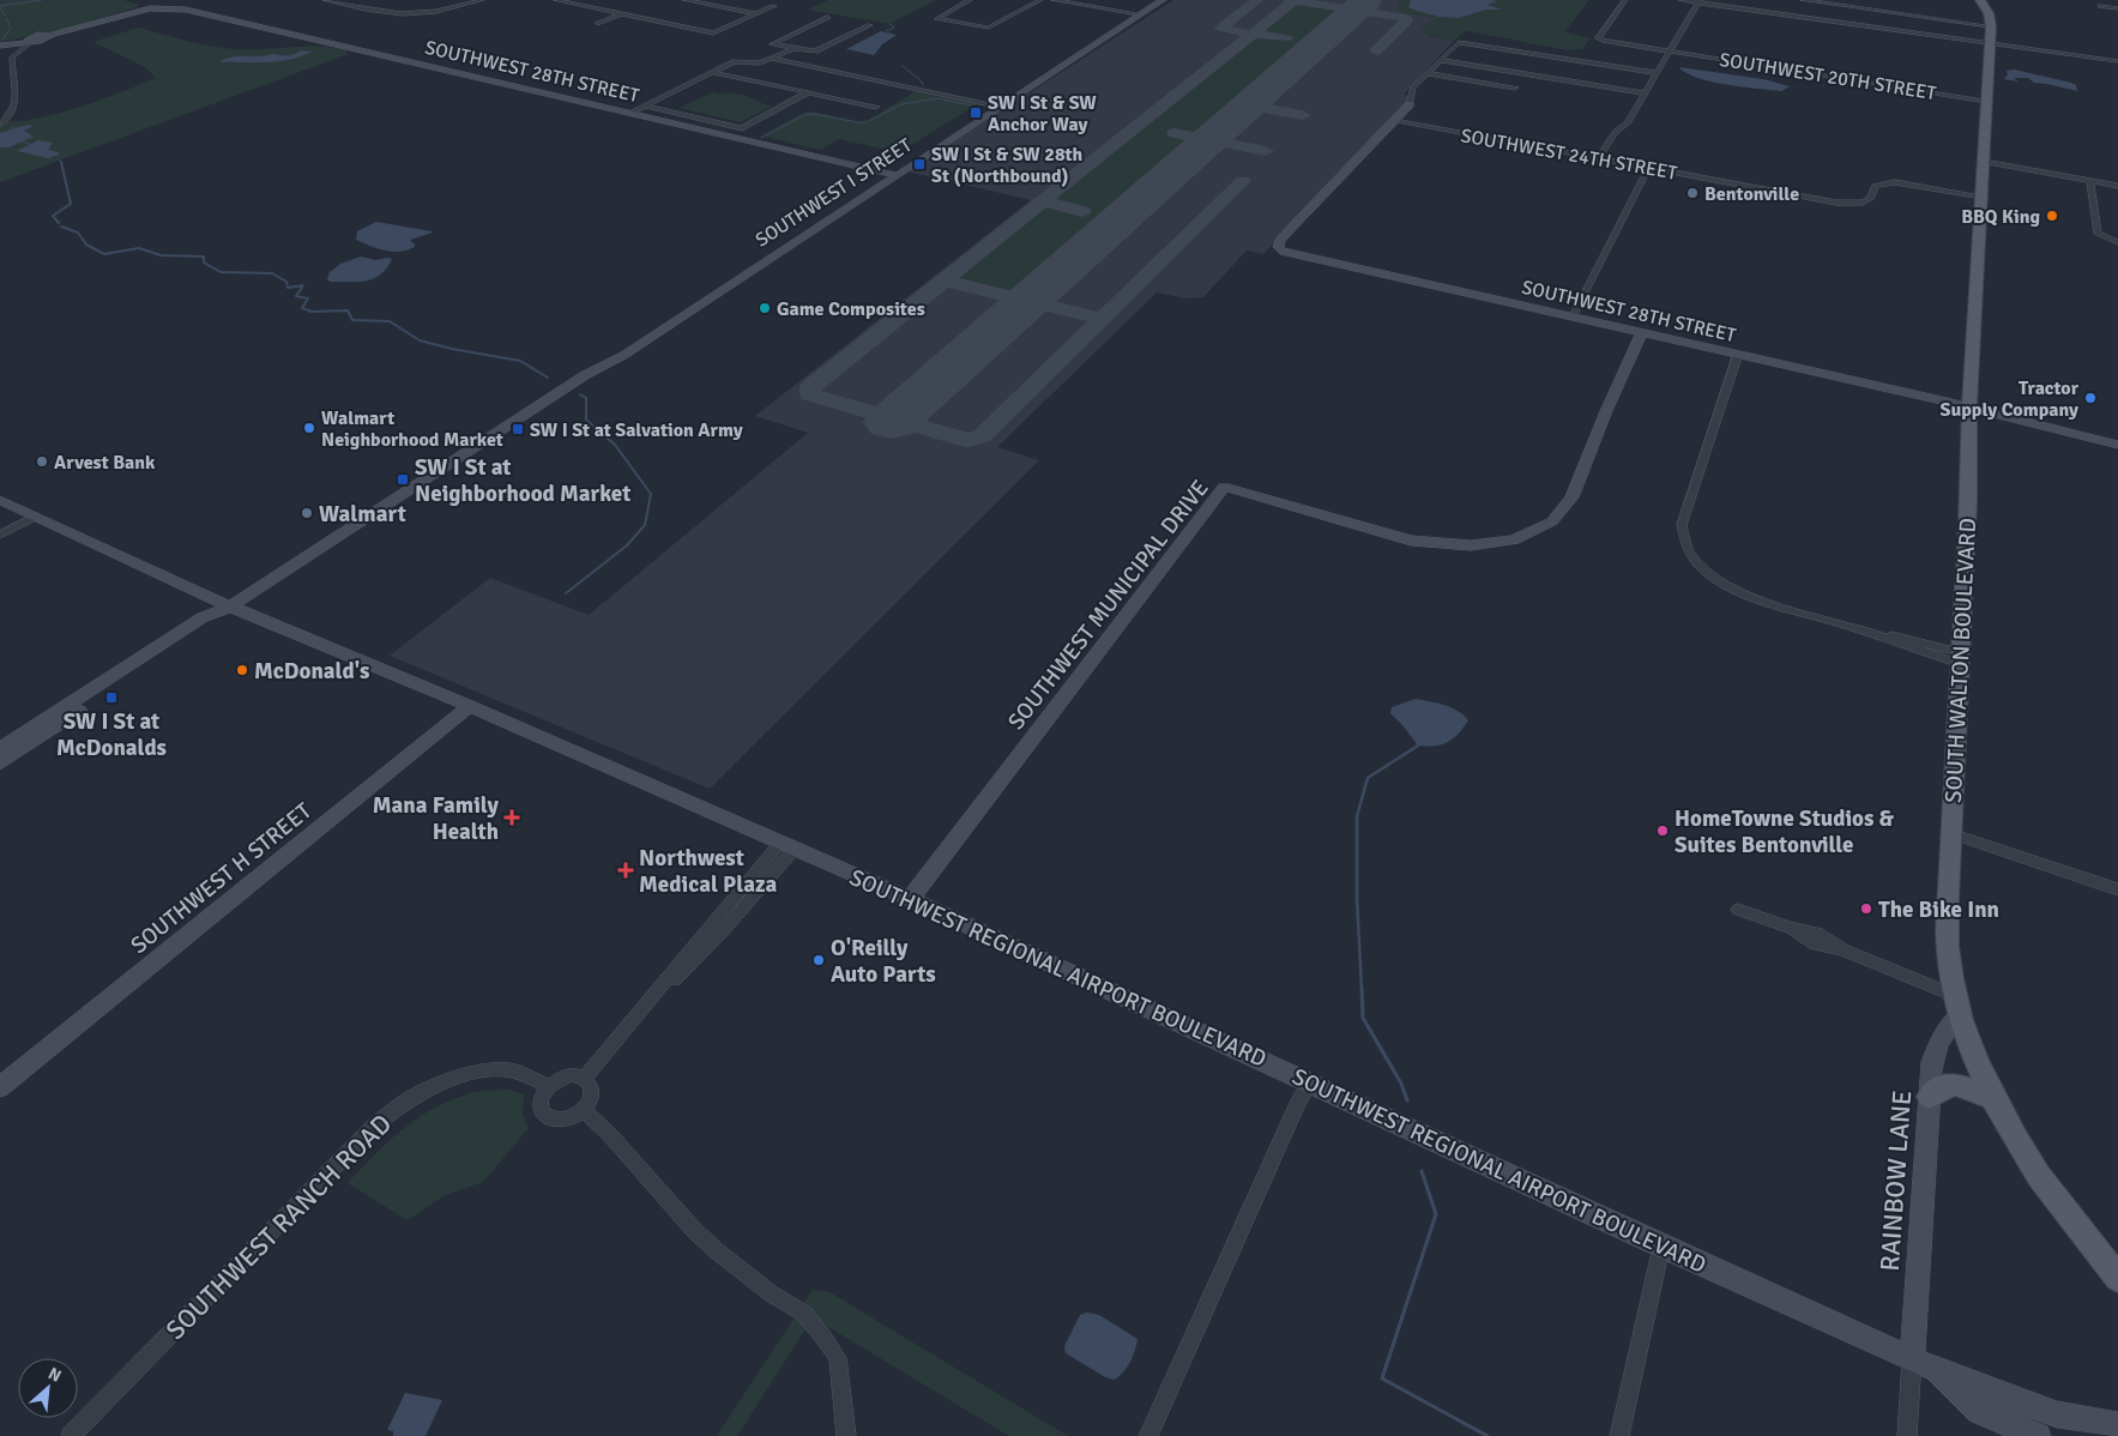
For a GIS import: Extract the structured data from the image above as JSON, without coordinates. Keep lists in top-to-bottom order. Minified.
{"streets":{"main road":["SOUTH WALTON BOULEVARD"],"street":["SOUTHWEST 28TH STREET","SOUTHWEST 20TH STREET","SOUTHWEST 24TH STREET","SOUTHWEST I STREET","SOUTHWEST MUNICIPAL DRIVE","SOUTHWEST H STREET","SOUTHWEST REGIONAL AIRPORT BOULEVARD","RAINBOW LANE","SOUTHWEST RANCH ROAD"]},"crossings":[["SOUTHWEST 28TH STREET","SOUTHWEST 24TH STREET"],["SOUTHWEST 28TH STREET","SOUTHWEST I STREET"],["SOUTHWEST 28TH STREET","SOUTHWEST MUNICIPAL DRIVE"],["SOUTHWEST 28TH STREET","SOUTH WALTON BOULEVARD"],["SOUTHWEST 20TH STREET","SOUTH WALTON BOULEVARD"],["SOUTHWEST 24TH STREET","SOUTH WALTON BOULEVARD"],["SOUTHWEST I STREET","SOUTHWEST REGIONAL AIRPORT BOULEVARD"],["SOUTHWEST MUNICIPAL DRIVE","SOUTHWEST REGIONAL AIRPORT BOULEVARD"],["SOUTH WALTON BOULEVARD","RAINBOW LANE"],["SOUTHWEST H STREET","SOUTHWEST REGIONAL AIRPORT BOULEVARD"],["SOUTHWEST REGIONAL AIRPORT BOULEVARD","RAINBOW LANE"]],"places":{"transit":["SW I St & SW Anchor Way","SW I St & SW 28th St (Northbound)","SW I St at Salvation Army","SW I St at Neighborhood Market","SW I St at McDonalds"],"other":["Bentonville","BBQ King","Game Composites","Tractor Supply Company","Walmart Neighborhood Market","Arvest Bank","Walmart","McDonald's","HomeTowne Studios & Suites Bentonville","The Bike Inn","O'Reilly Auto Parts"],"health":["Mana Family Health","Northwest Medical Plaza"]},"north":"top right"}
